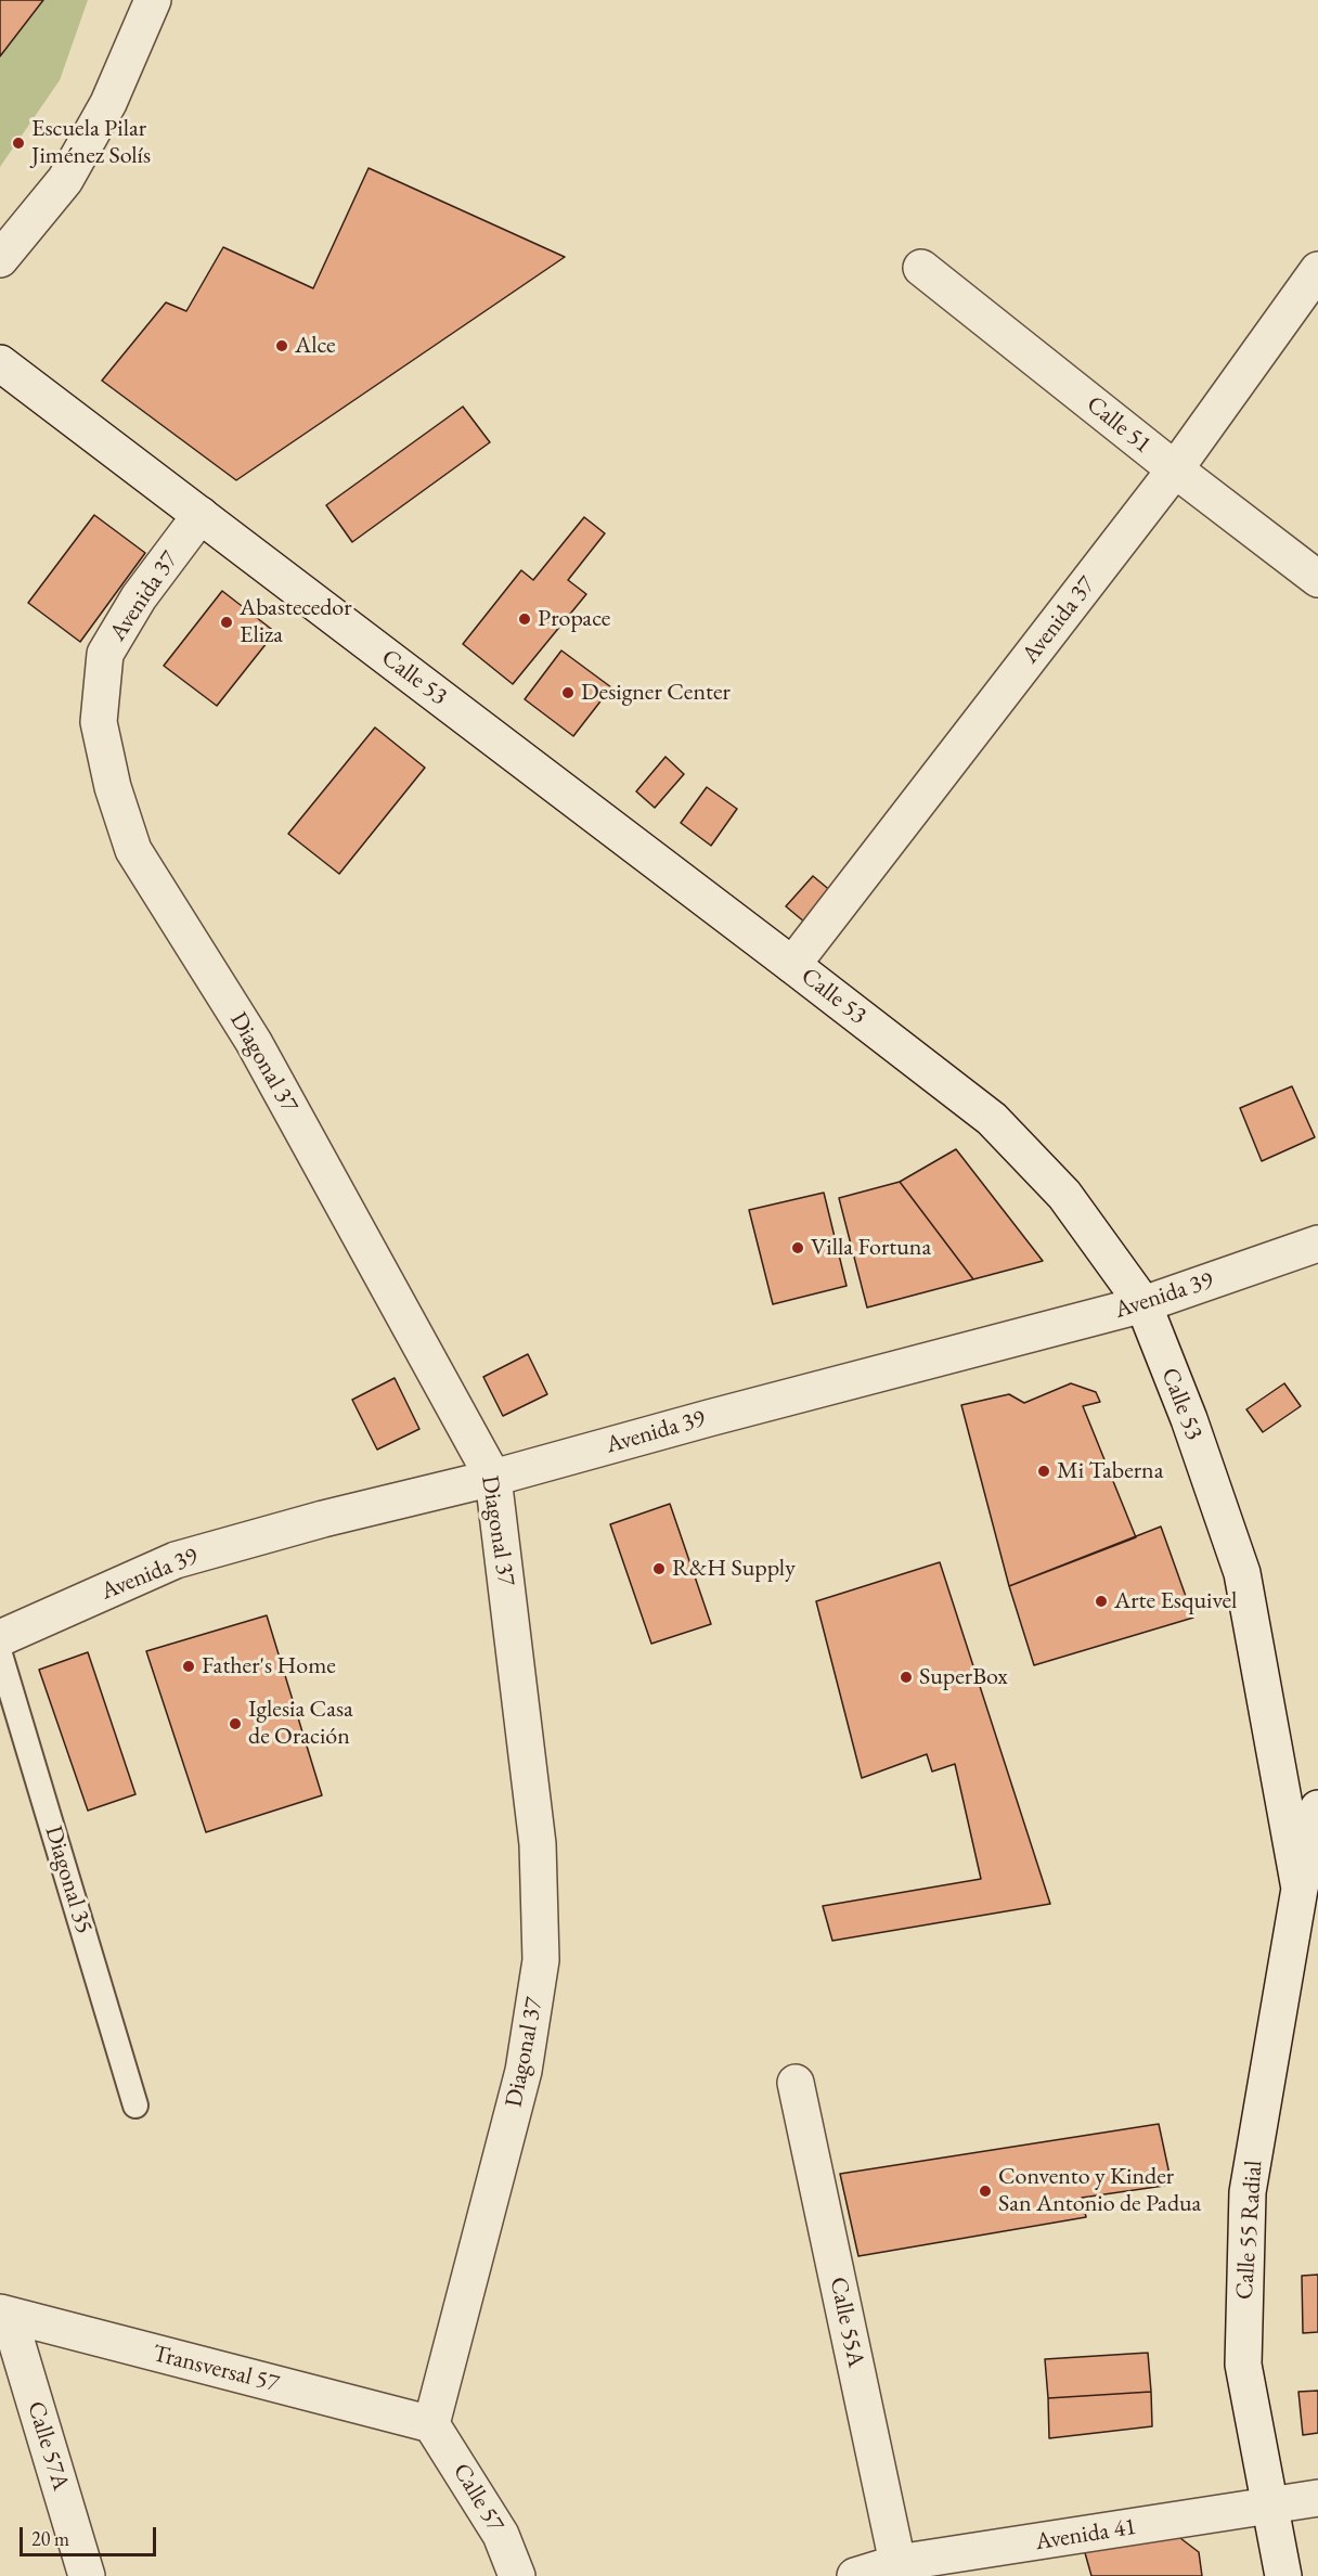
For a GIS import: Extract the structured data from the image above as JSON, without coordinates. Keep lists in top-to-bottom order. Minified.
{"streets":{"street":["Calle 51","Avenida 37","Calle 53","Diagonal 37","Avenida 39","Calle 55 Radial","Calle 55A","Transversal 57","Calle 57A","Calle 57","Avenida 41"],"lane":["Diagonal 35"]},"crossings":[["Calle 51","Avenida 37"],["Avenida 37","Calle 53"],["Avenida 37","Diagonal 37"],["Calle 53","Avenida 39"],["Calle 53","Calle 55 Radial"],["Diagonal 37","Avenida 39"],["Diagonal 37","Transversal 57"],["Diagonal 37","Calle 57"],["Calle 55 Radial","Avenida 41"],["Calle 55A","Avenida 41"],["Transversal 57","Calle 57A"],["Transversal 57","Calle 57"]],"places":["Escuela Pilar Jiménez Solís","Alce","Propace","Abastecedor Eliza","Designer Center","Villa Fortuna","Mi Taberna","R&H Supply","Arte Esquivel","Father's Home","SuperBox","Iglesia Casa de Oración","Convento y Kinder San Antonio de Padua"],"scale_bar":"20 m"}
